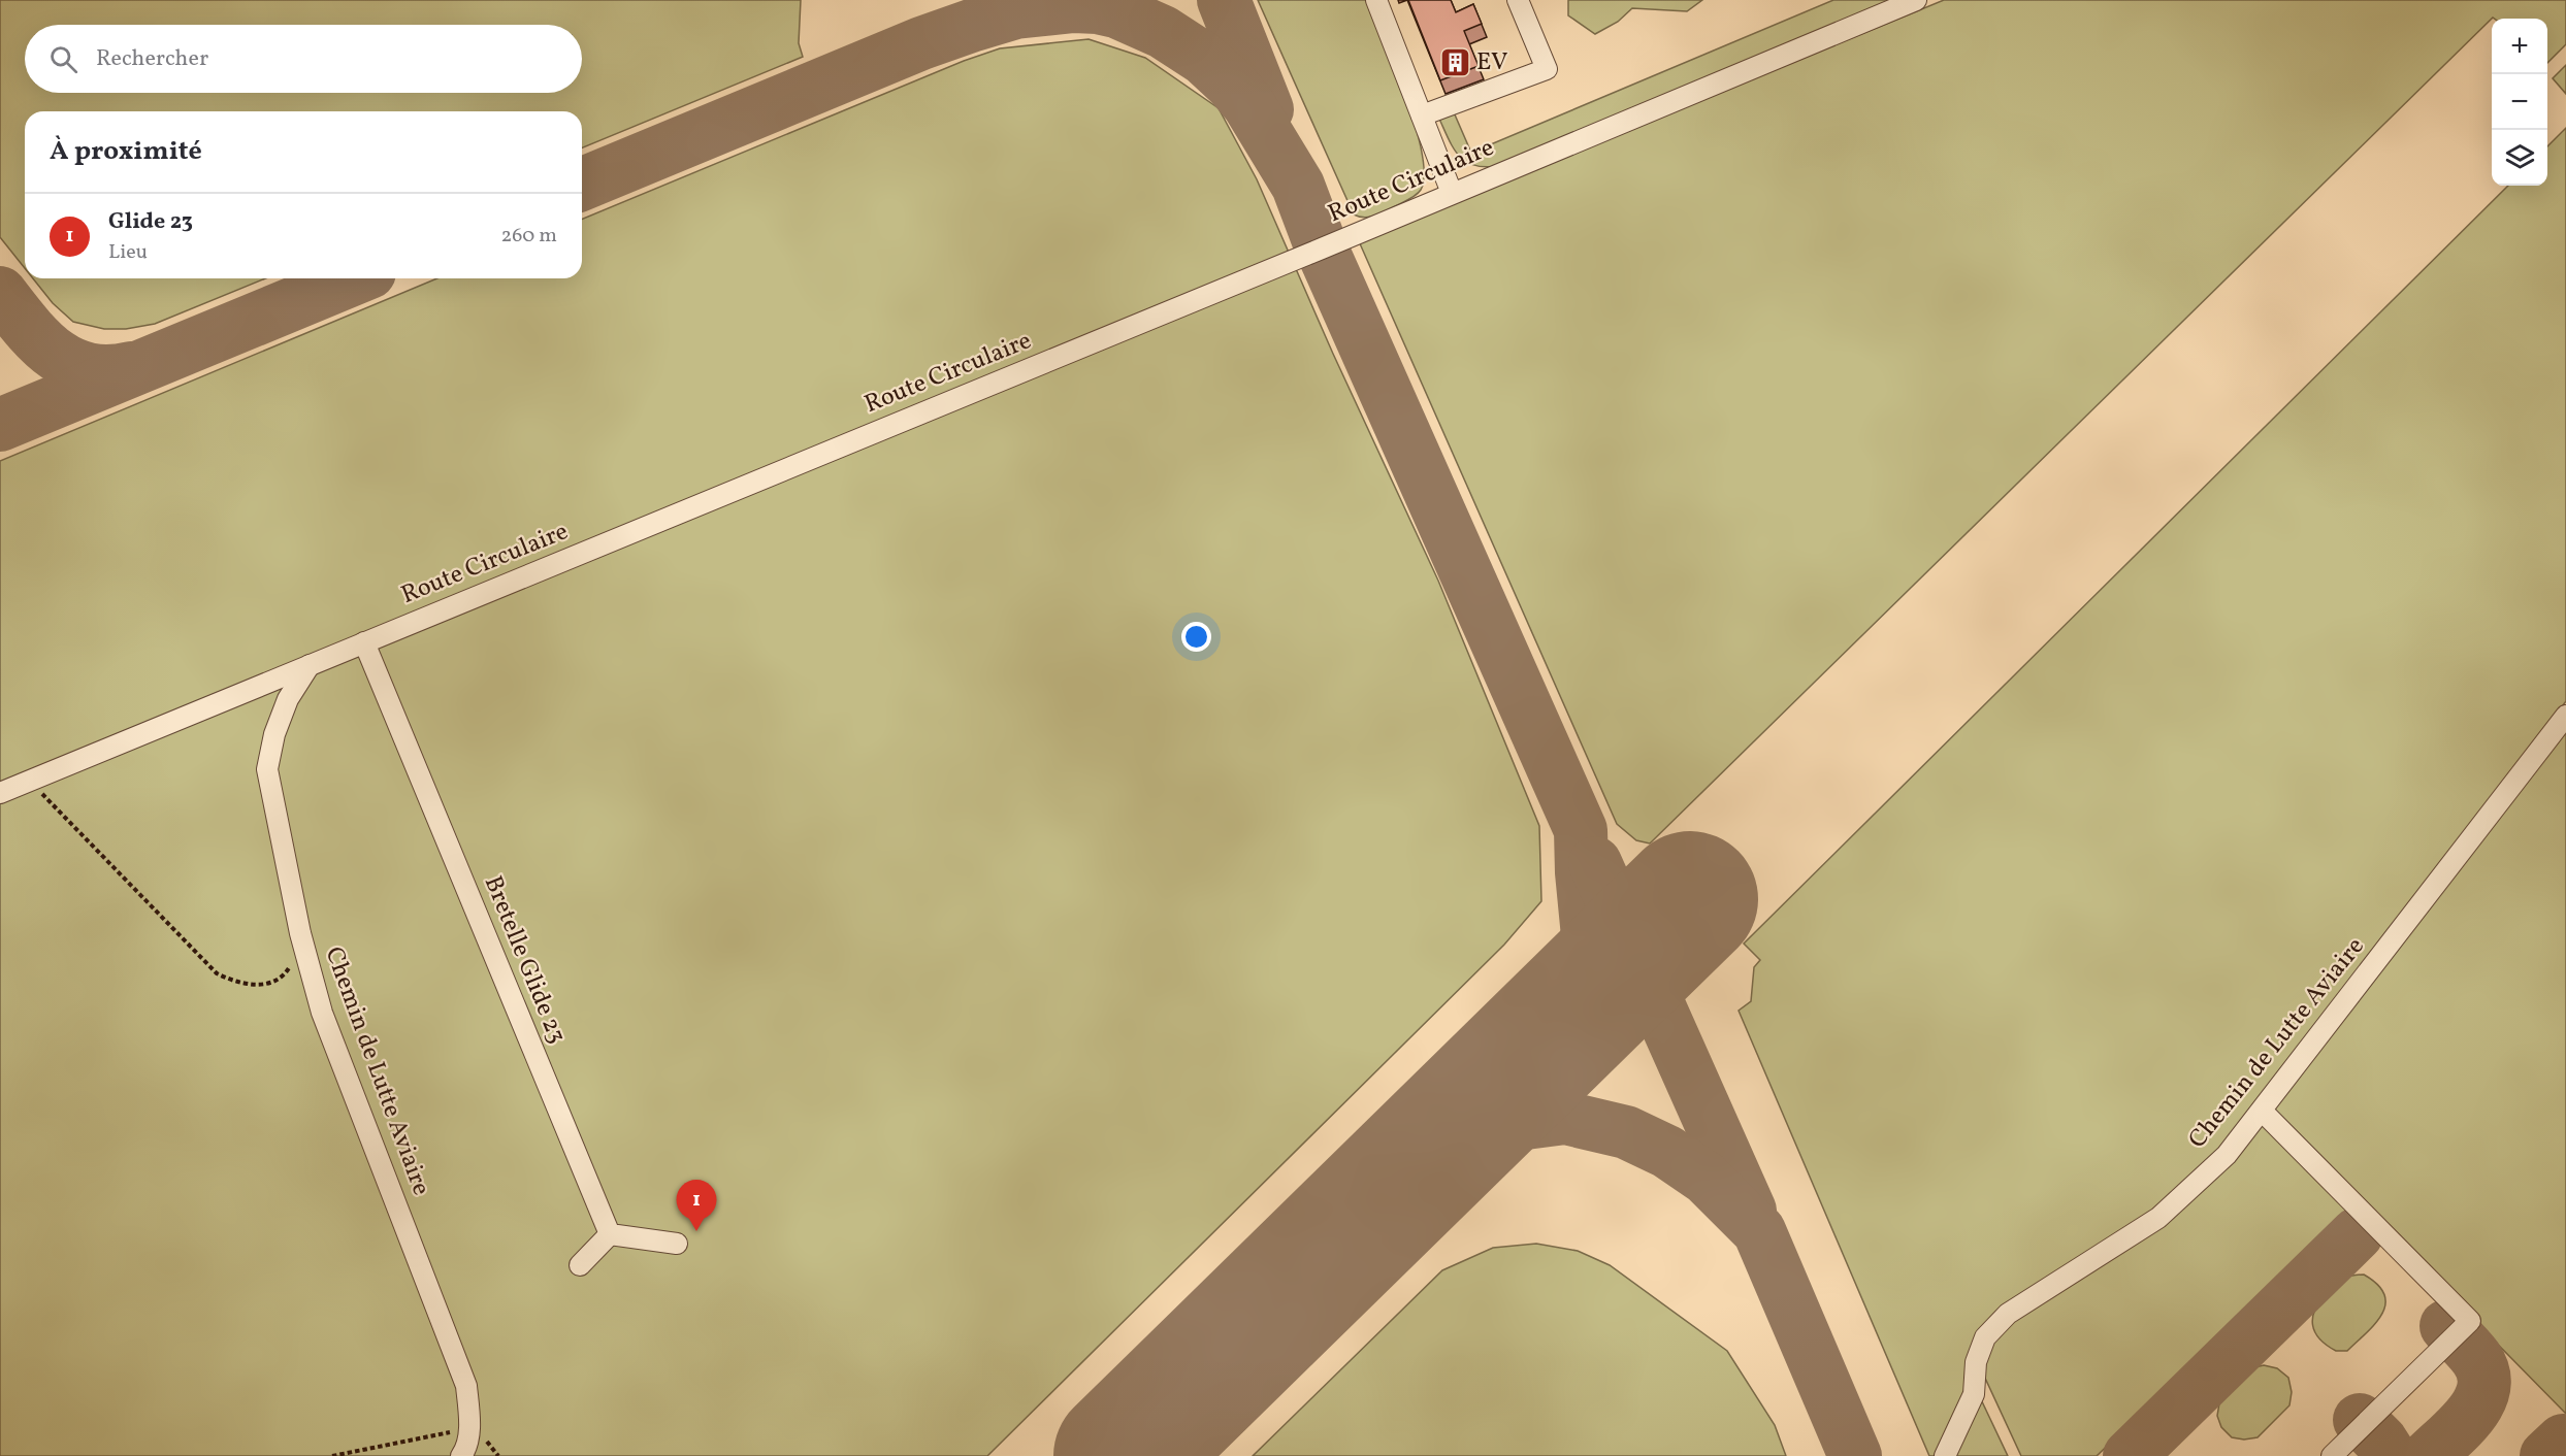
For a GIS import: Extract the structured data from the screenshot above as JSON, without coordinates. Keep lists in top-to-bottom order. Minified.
{"streets":{"lane":["Route Circulaire","Bretelle Glide 23","Chemin de Lutte Aviaire"]},"crossings":[["Route Circulaire","Bretelle Glide 23"],["Route Circulaire","Chemin de Lutte Aviaire"]],"places":{"building":["EV"]},"page":{"map_buttons":["+","−"],"search":"Rechercher","heading":"À proximité","list":[{"mark":"1","name":"Glide 23","note":"Lieu","value":"260 m"}],"pins":"1"}}
